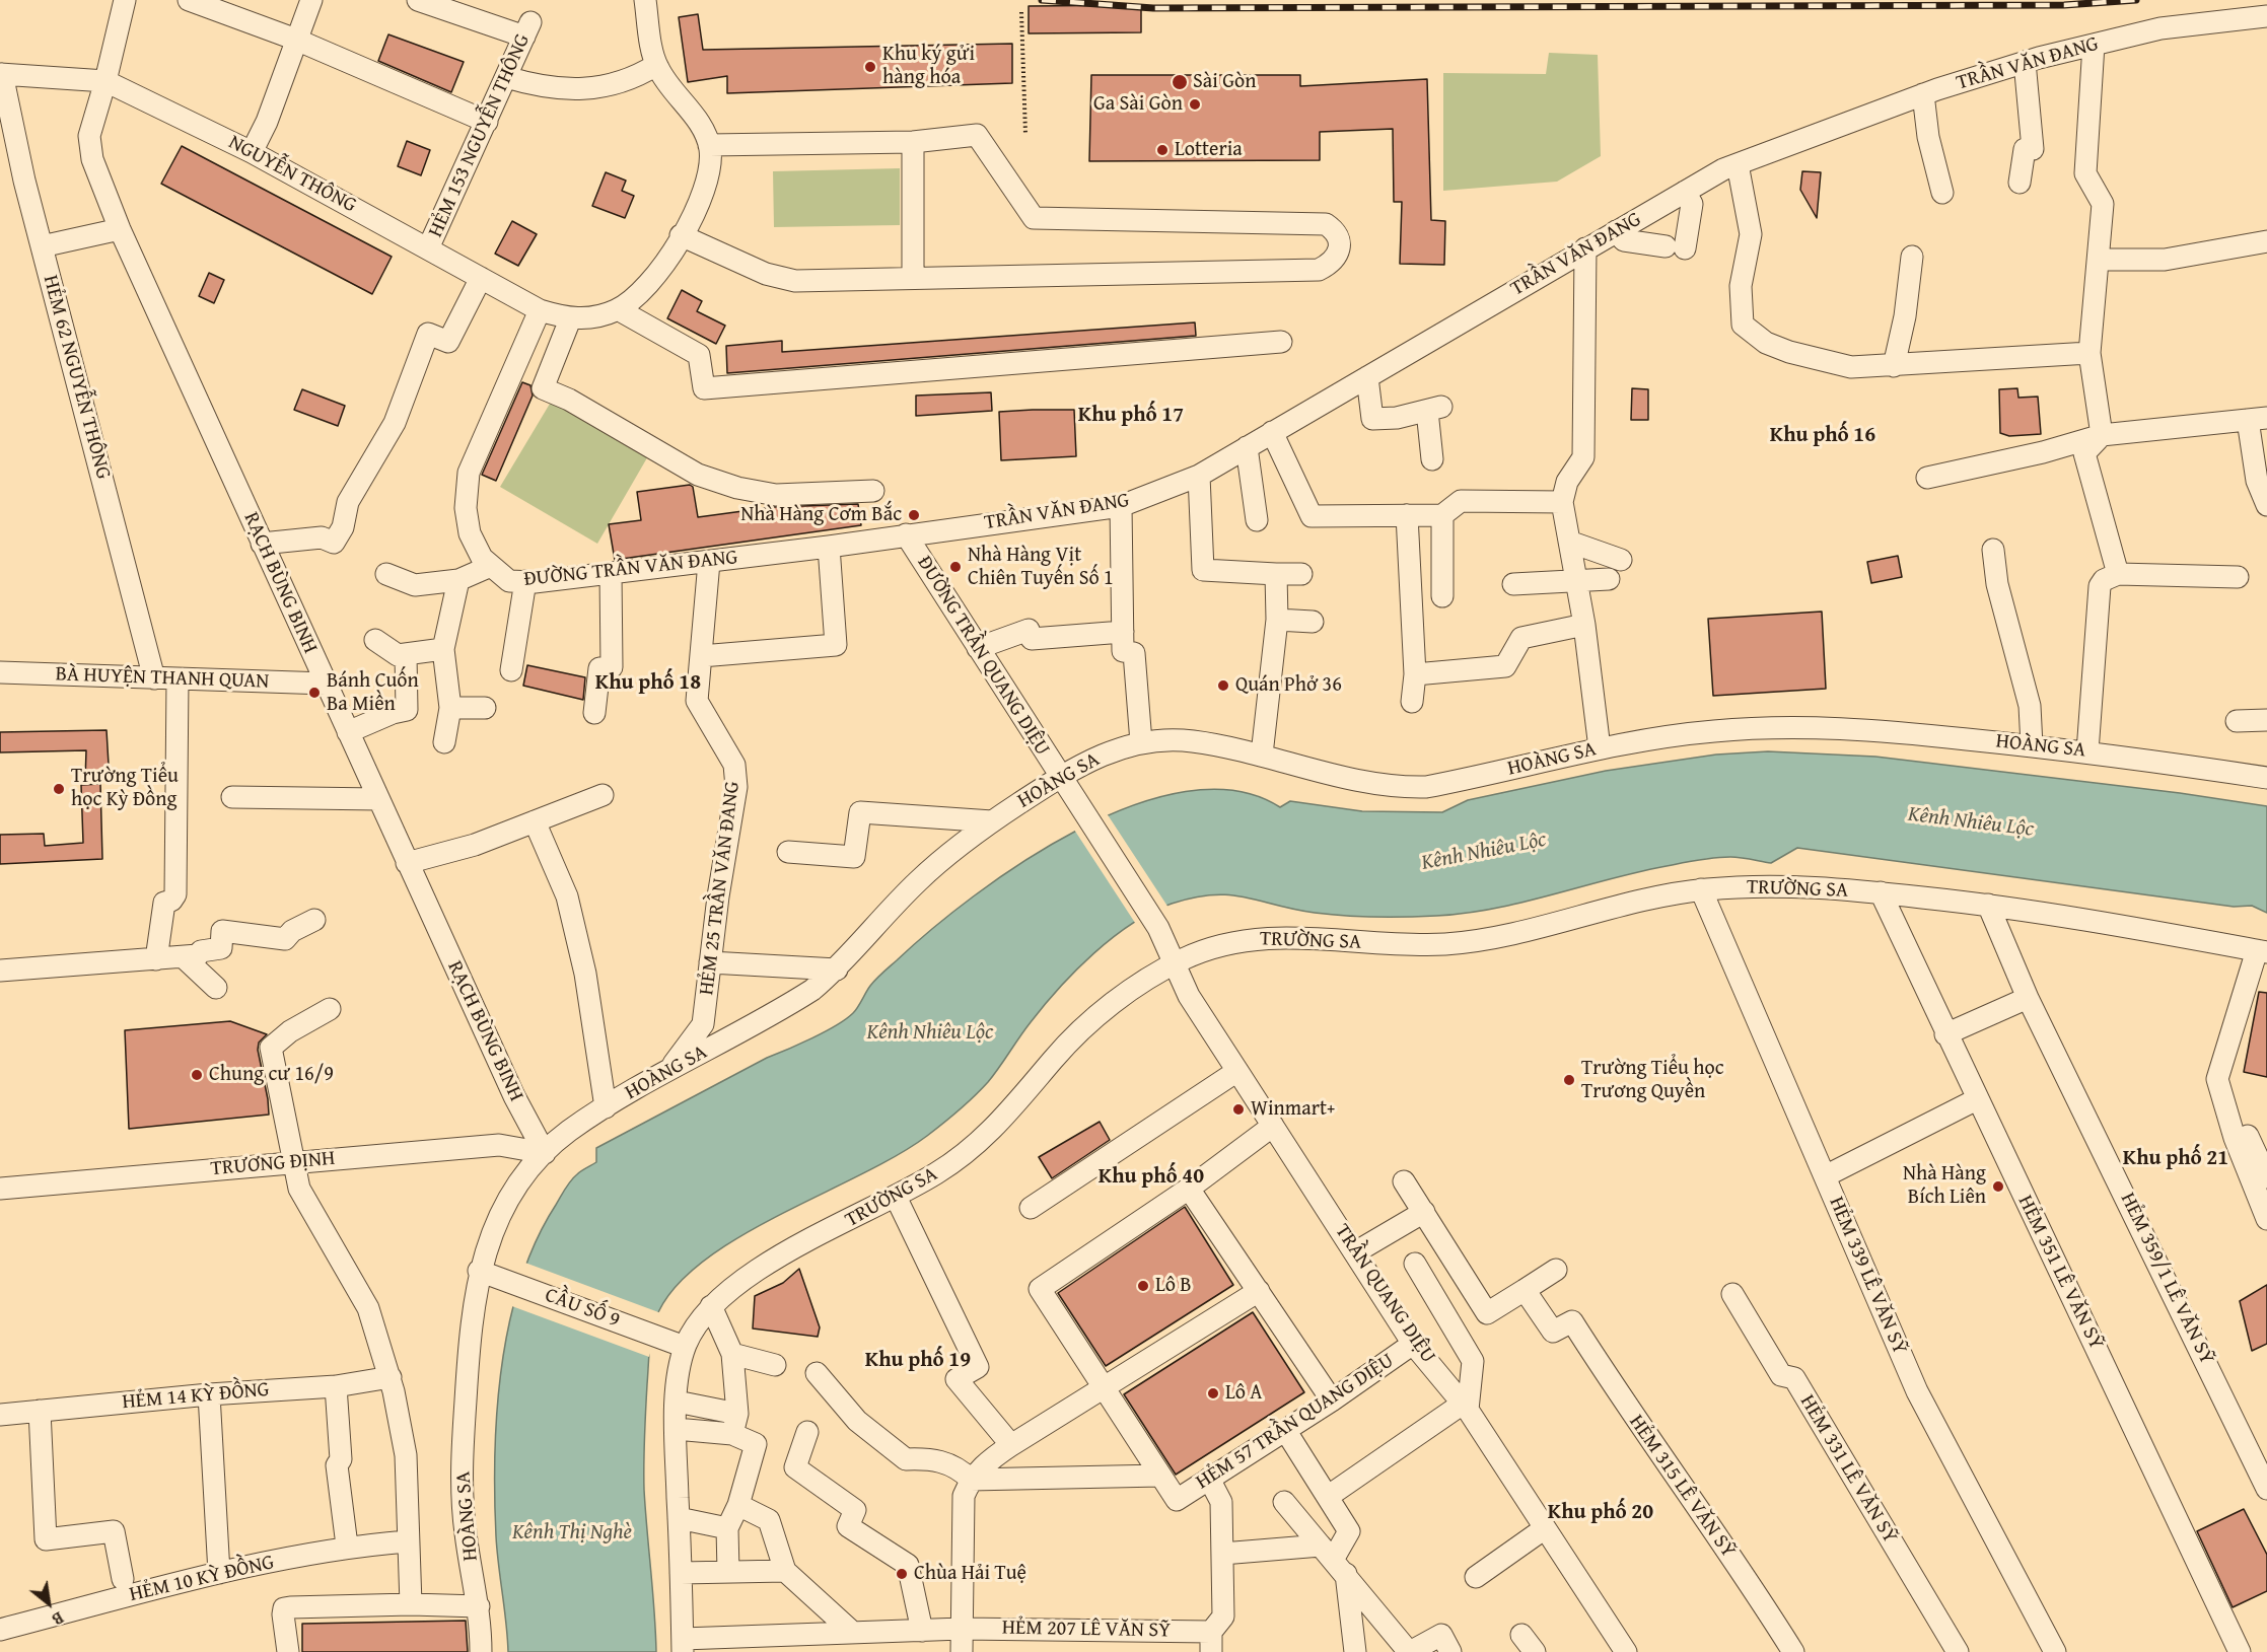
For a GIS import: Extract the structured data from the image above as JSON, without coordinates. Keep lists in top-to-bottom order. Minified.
{"streets":{"street":["TRẦN VĂN ÐANG","HẺM 153 NGUYỄN THÔNG","NGUYỄN THÔNG","HẺM 62 NGUYỄN THÔNG","ĐƯỜNG TRẦN VĂN ĐANG","RẠCH BÙNG BINH","ĐƯỜNG TRẦN QUANG DIỆU","BÀ HUYỆN THANH QUAN","HOÀNG SA","HẺM 25 TRẦN VĂN ĐANG","TRƯỜNG SA","TRƯƠNG ĐỊNH","HẺM 351 LÊ VĂN SỸ","HẺM 339 LÊ VĂN SỸ","HẺM 359/1 LÊ VĂN SỸ","TRẦN QUANG DIỆU","CẦU SỐ 9","HẺM 14 KỲ ÐỒNG","HẺM 57 TRẦN QUANG DIỆU","HẺM 331 LÊ VĂN SỸ","HẺM 315 LÊ VĂN SỸ","HẺM 10 KỲ ÐỒNG","HẺM 207 LÊ VĂN SỸ"]},"crossings":[["TRẦN VĂN ÐANG","ĐƯỜNG TRẦN VĂN ĐANG"],["TRẦN VĂN ÐANG","ĐƯỜNG TRẦN QUANG DIỆU"],["HẺM 153 NGUYỄN THÔNG","NGUYỄN THÔNG"],["NGUYỄN THÔNG","HẺM 62 NGUYỄN THÔNG"],["NGUYỄN THÔNG","ĐƯỜNG TRẦN VĂN ĐANG"],["NGUYỄN THÔNG","RẠCH BÙNG BINH"],["HẺM 62 NGUYỄN THÔNG","BÀ HUYỆN THANH QUAN"],["ĐƯỜNG TRẦN VĂN ĐANG","ĐƯỜNG TRẦN QUANG DIỆU"],["ĐƯỜNG TRẦN VĂN ĐANG","HẺM 25 TRẦN VĂN ĐANG"],["RẠCH BÙNG BINH","BÀ HUYỆN THANH QUAN"],["RẠCH BÙNG BINH","HOÀNG SA"],["RẠCH BÙNG BINH","TRƯƠNG ĐỊNH"],["ĐƯỜNG TRẦN QUANG DIỆU","HOÀNG SA"],["ĐƯỜNG TRẦN QUANG DIỆU","TRẦN QUANG DIỆU"],["HOÀNG SA","HẺM 25 TRẦN VĂN ĐANG"],["HOÀNG SA","TRƯƠNG ĐỊNH"],["HOÀNG SA","TRẦN QUANG DIỆU"],["HOÀNG SA","CẦU SỐ 9"],["TRƯỜNG SA","HẺM 351 LÊ VĂN SỸ"],["TRƯỜNG SA","HẺM 339 LÊ VĂN SỸ"],["TRƯỜNG SA","HẺM 359/1 LÊ VĂN SỸ"],["TRƯỜNG SA","TRẦN QUANG DIỆU"],["TRƯỜNG SA","CẦU SỐ 9"],["TRƯỜNG SA","HẺM 207 LÊ VĂN SỸ"],["TRẦN QUANG DIỆU","HẺM 57 TRẦN QUANG DIỆU"]],"districts":["Khu phố 17","Khu phố 16","Khu phố 18","Khu phố 21","Khu phố 40","Khu phố 19","Khu phố 20"],"water":["Kênh Nhiêu Lộc","Kênh Thị Nghè"],"places":["Khu ký gửi hàng hóa","Sài Gòn","Ga Sài Gòn","Lotteria","Nhà Hàng Cơm Bắc","Nhà Hàng Vịt Chiên Tuyến Số 1","Quán Phở 36","Bánh Cuốn Ba Miền","Trường Tiểu học Kỳ Đồng","Chung cư 16/9","Trường Tiểu học Trương Quyền","Winmart+","Nhà Hàng Bích Liên","Lô B","Lô A","Chùa Hải Tuệ"],"north":"bottom right"}
